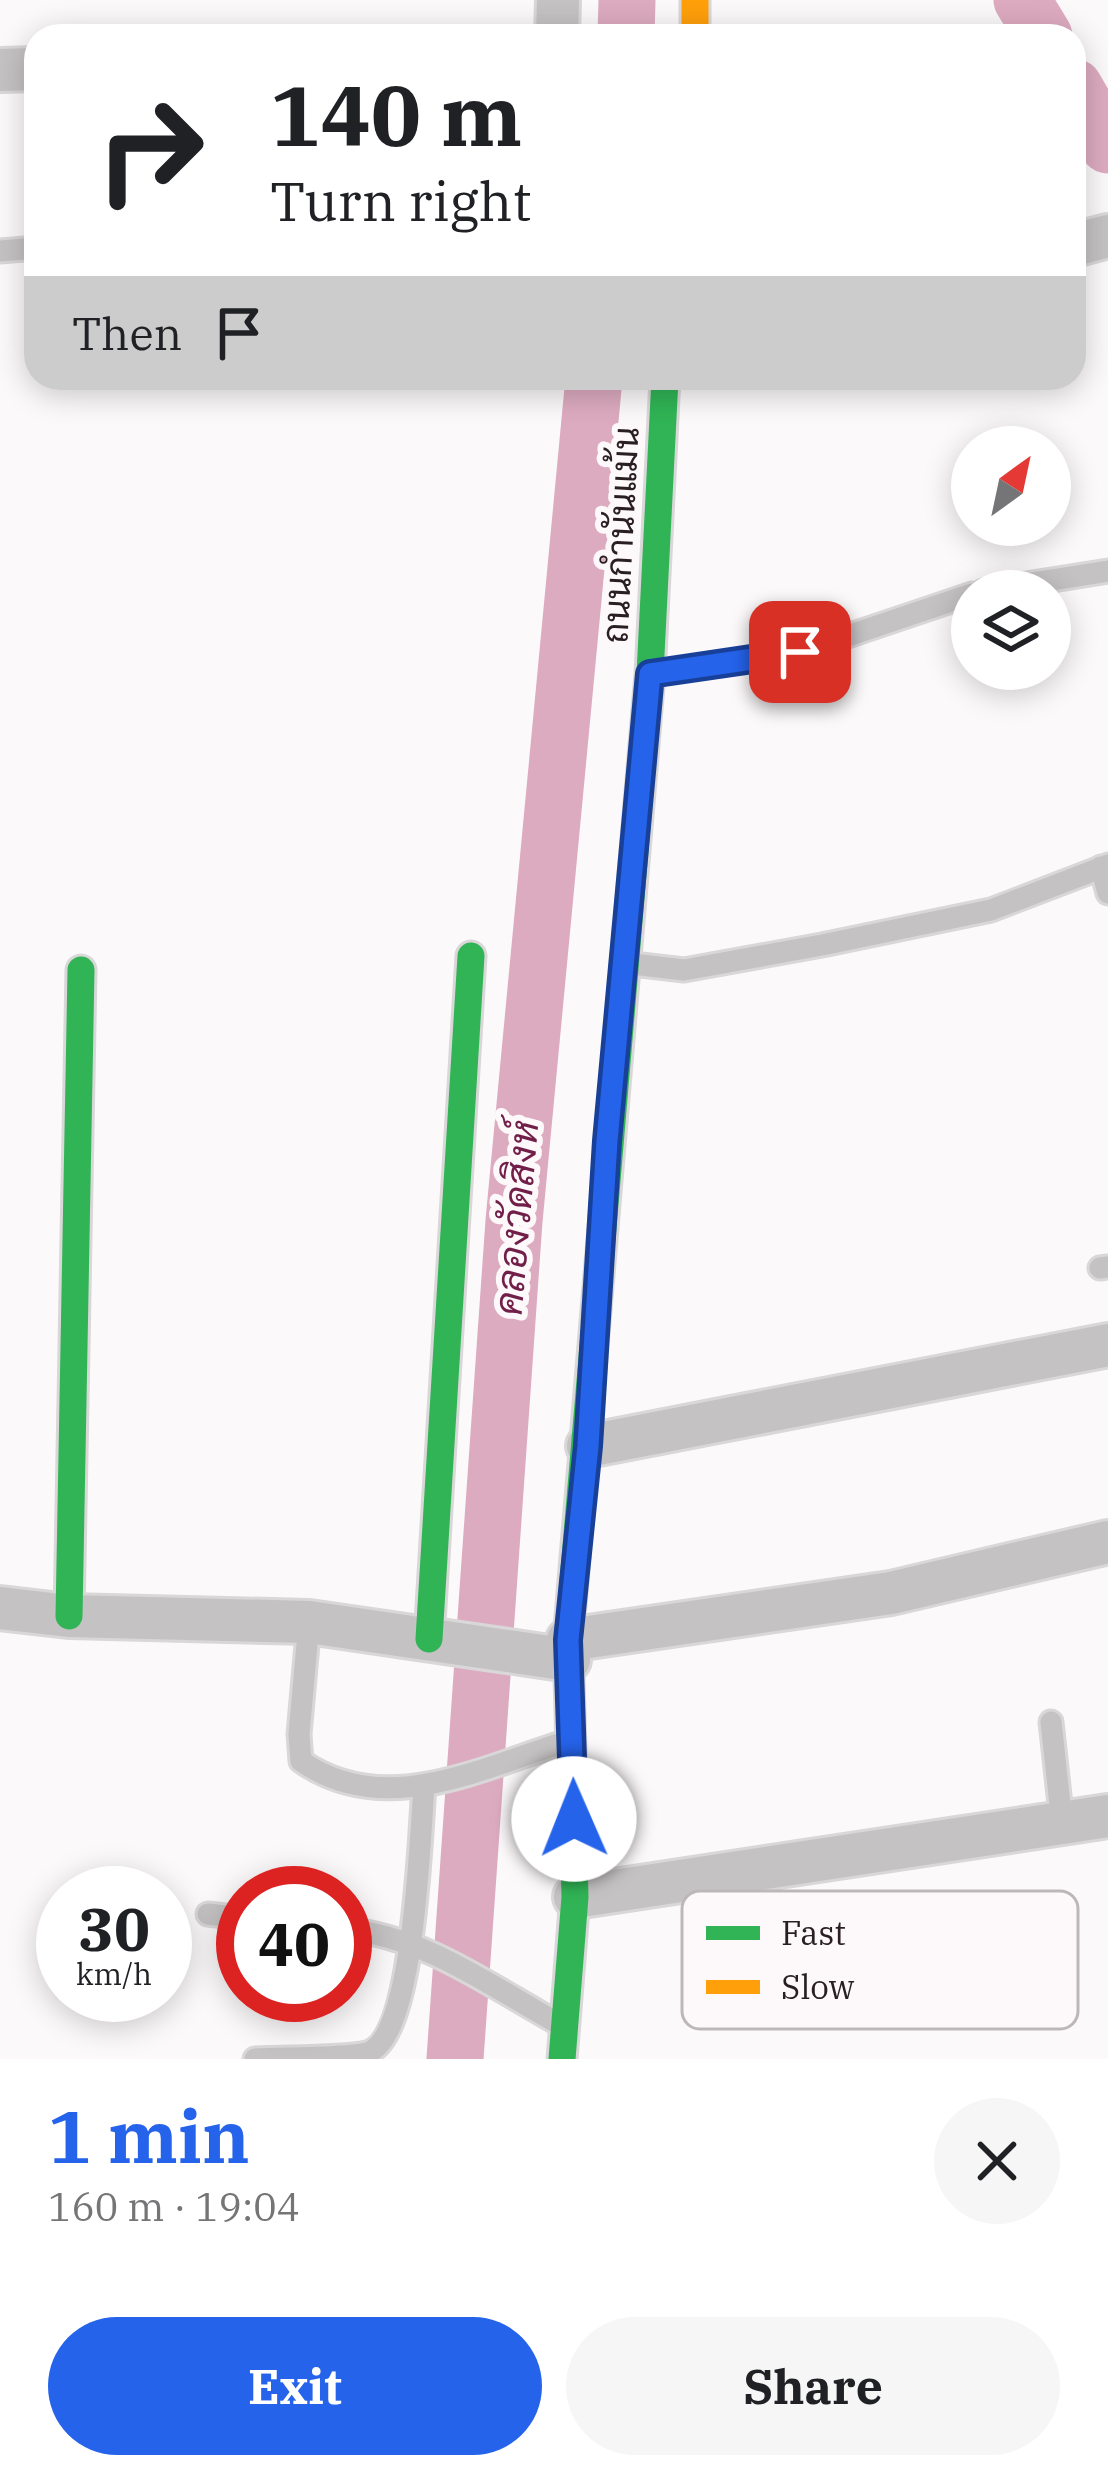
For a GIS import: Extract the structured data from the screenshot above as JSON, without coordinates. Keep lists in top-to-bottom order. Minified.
{"streets":{"street":["ถนนกำนันแม้น"]},"water":["คลองวัดสิงห์"],"legend":["Fast","Slow"],"north":"top right","page":{"turn":["140 m","Turn right"],"then":"Then","speed":"30 km/h","limit":"40","heading":["1 min","160 m · 19:04"],"buttons":["Exit","Share"]}}
